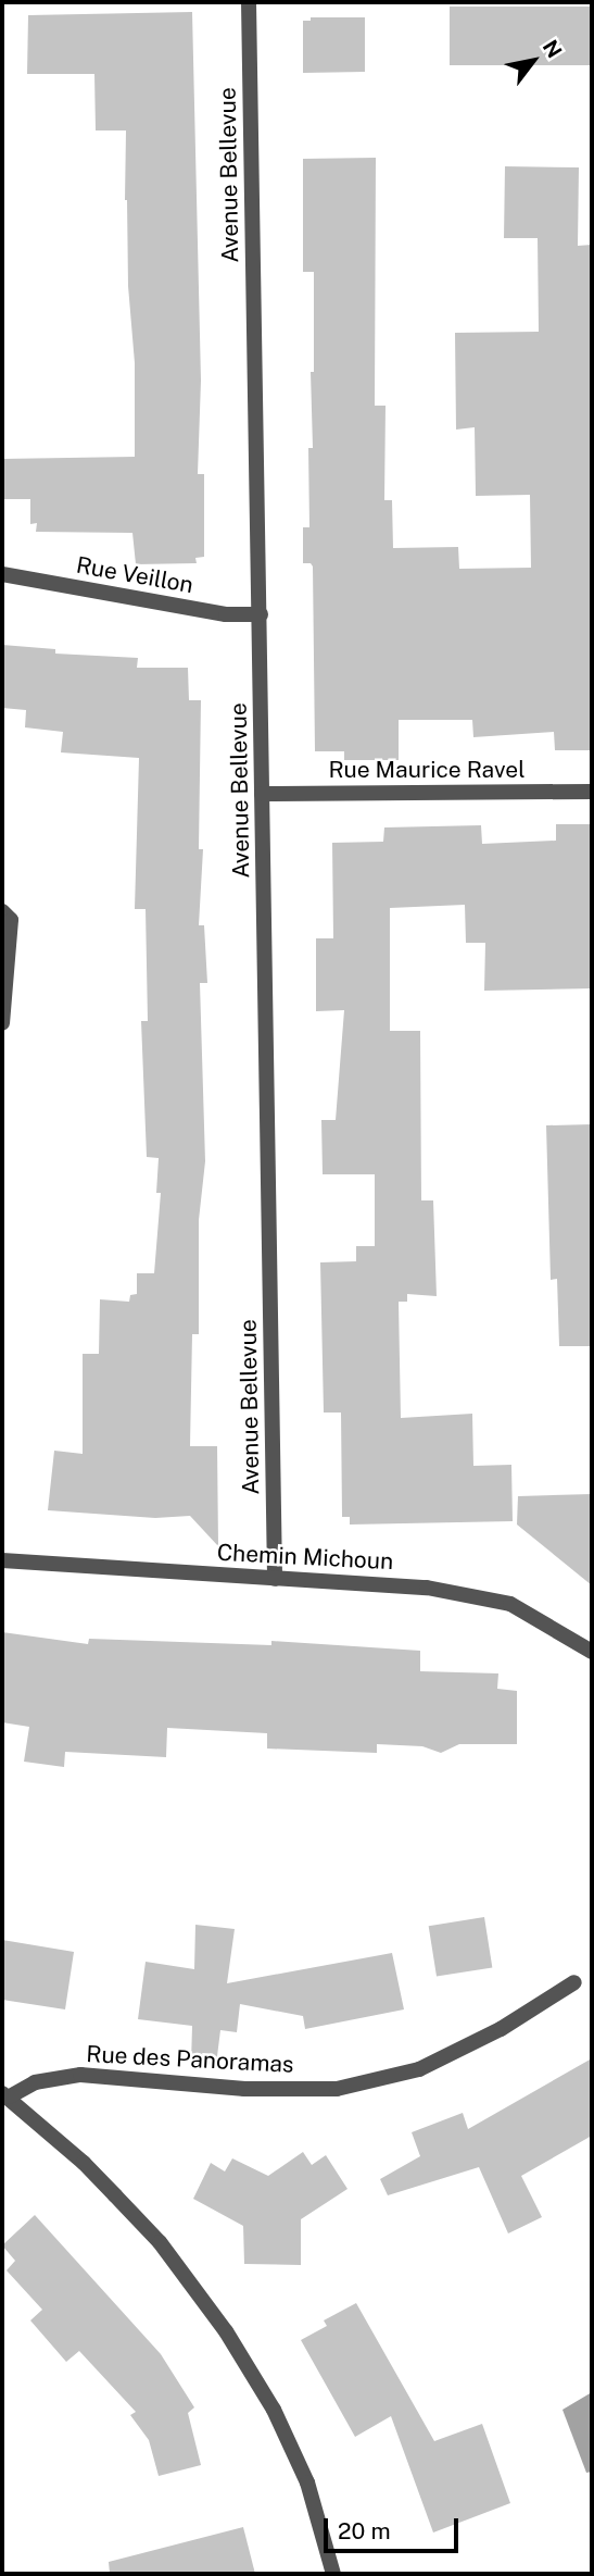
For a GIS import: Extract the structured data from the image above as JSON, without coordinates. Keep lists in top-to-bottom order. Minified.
{"streets":{"street":["Avenue Bellevue","Rue Veillon","Rue Maurice Ravel","Chemin Michoun","Rue des Panoramas"]},"crossings":[["Avenue Bellevue","Rue Veillon"],["Avenue Bellevue","Rue Maurice Ravel"],["Avenue Bellevue","Chemin Michoun"]],"scale_bar":"20 m","north":"top right"}
